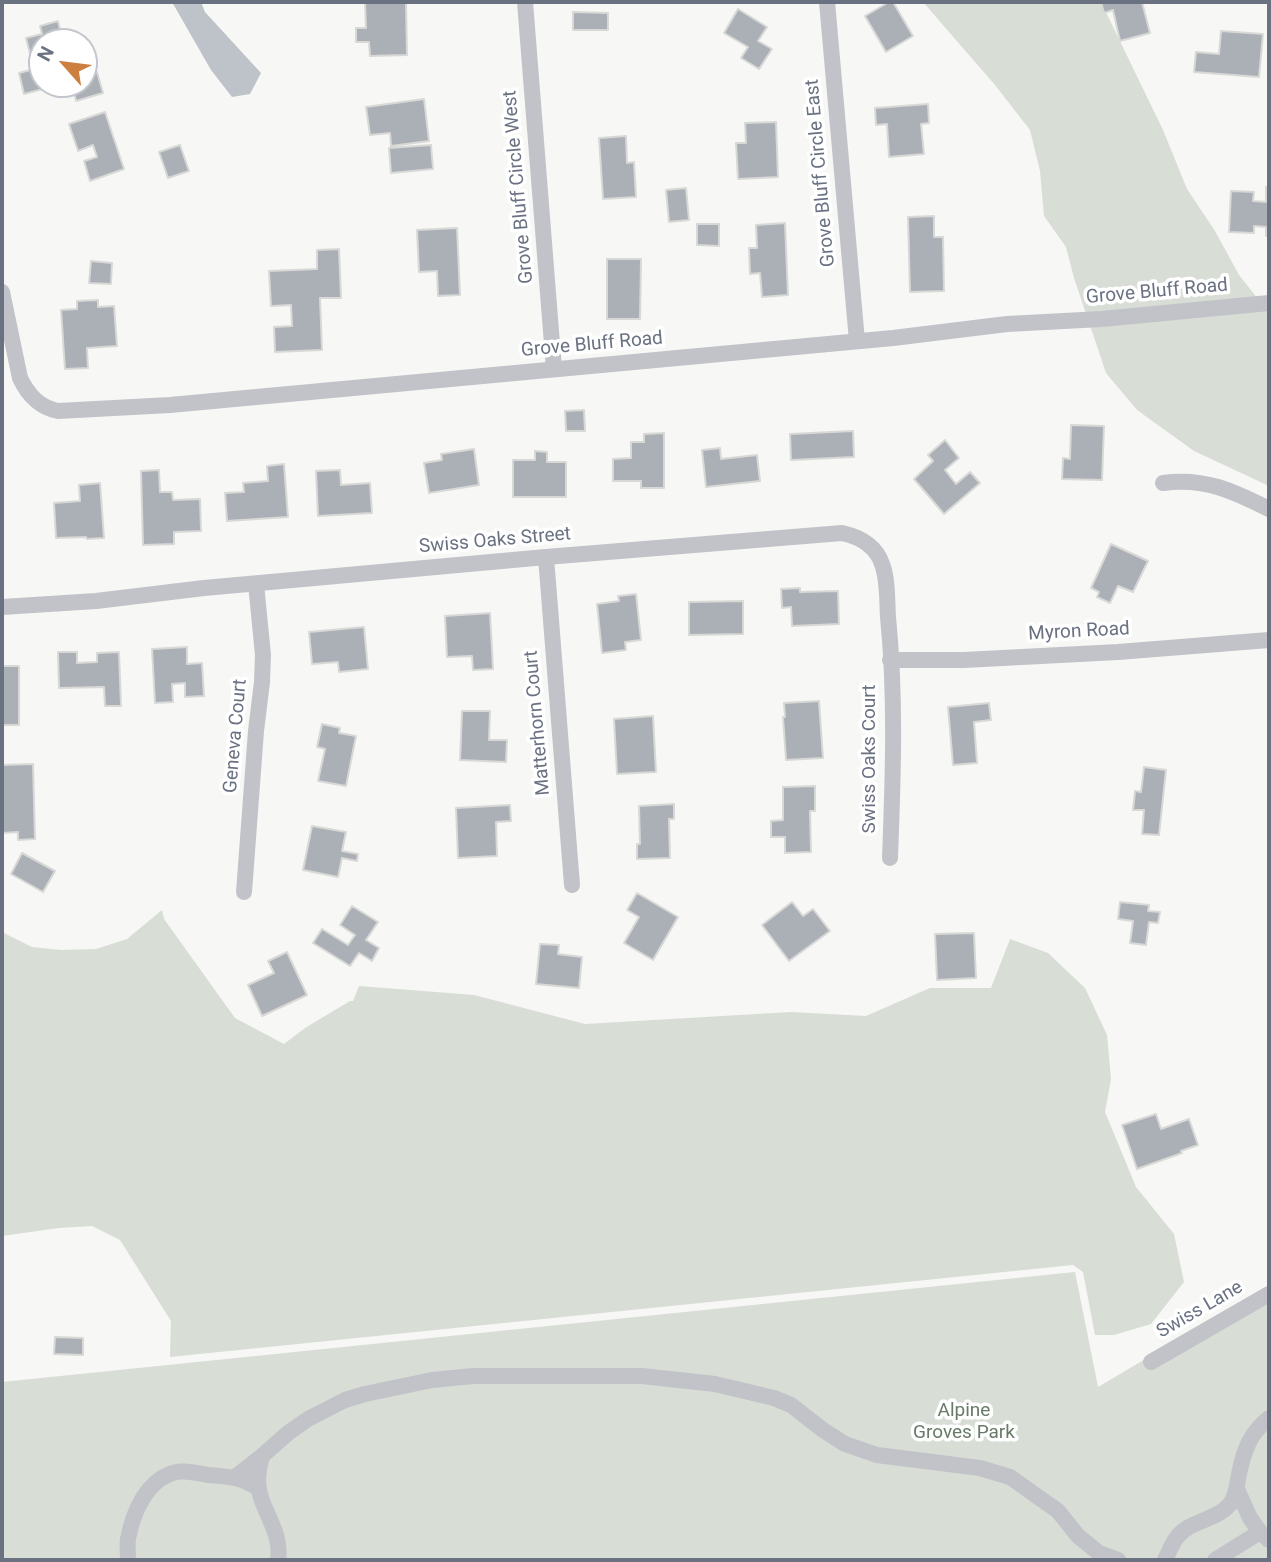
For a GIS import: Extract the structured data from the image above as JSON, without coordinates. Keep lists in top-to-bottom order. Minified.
{"streets":{"street":["Grove Bluff Circle East","Grove Bluff Circle West","Grove Bluff Road","Swiss Oaks Street","Myron Road","Matterhorn Court","Geneva Court","Swiss Oaks Court","Swiss Lane"]},"crossings":[["Grove Bluff Circle East","Grove Bluff Road"],["Grove Bluff Circle West","Grove Bluff Road"],["Swiss Oaks Street","Myron Road"],["Swiss Oaks Street","Matterhorn Court"],["Swiss Oaks Street","Geneva Court"],["Swiss Oaks Street","Swiss Oaks Court"],["Myron Road","Swiss Oaks Court"]],"parks":["Alpine Groves Park"],"north":"top left"}
